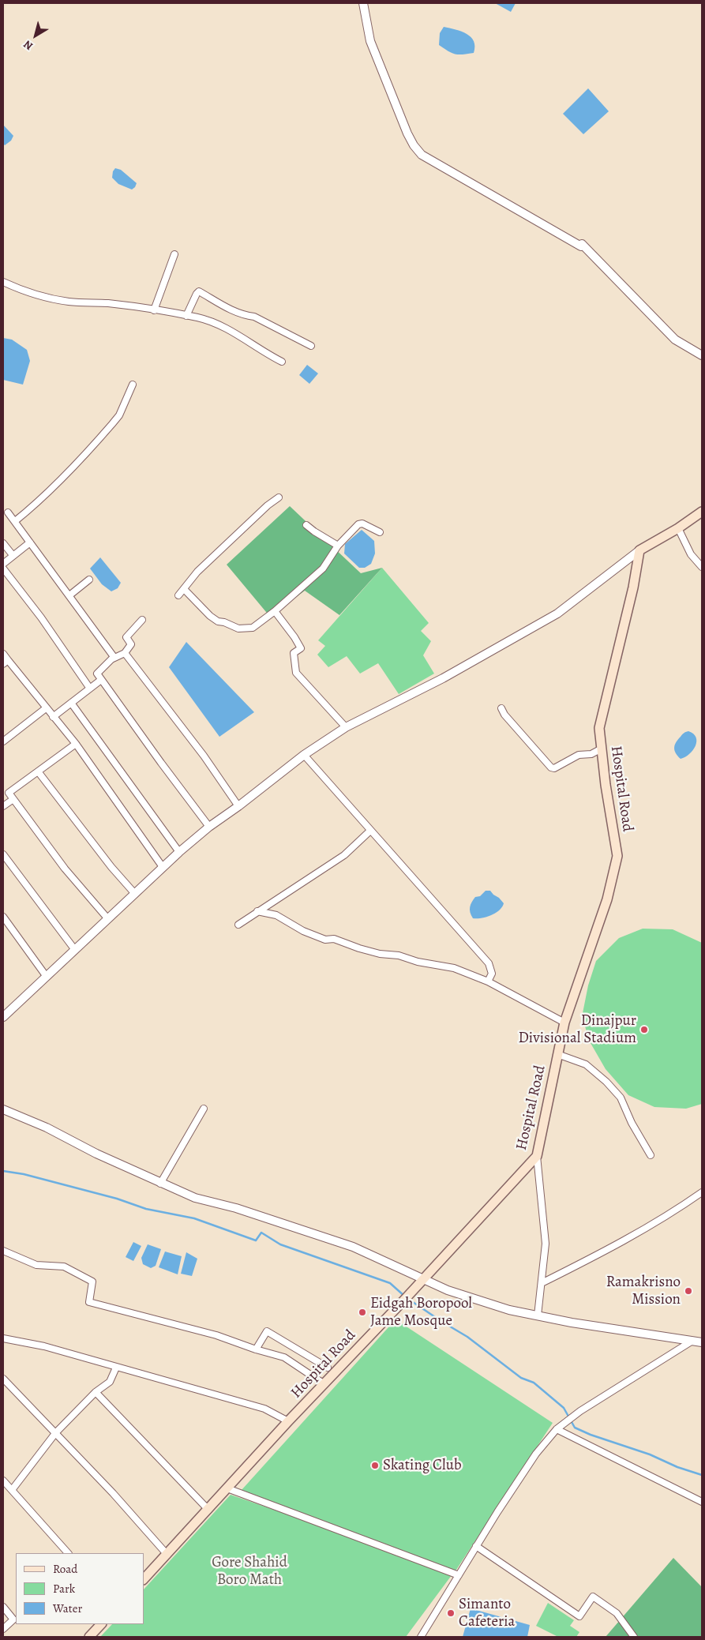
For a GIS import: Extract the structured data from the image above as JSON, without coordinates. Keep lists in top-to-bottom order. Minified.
{"streets":{"main road":["Hospital Road"]},"parks":["Gore Shahid Boro Math"],"places":["Dinajpur Divisional Stadium","Ramakrisno Mission","Eidgah Boropool Jame Mosque","Skating Club","Simanto Cafeteria"],"legend":["Road","Park","Water"],"north":"bottom left"}
